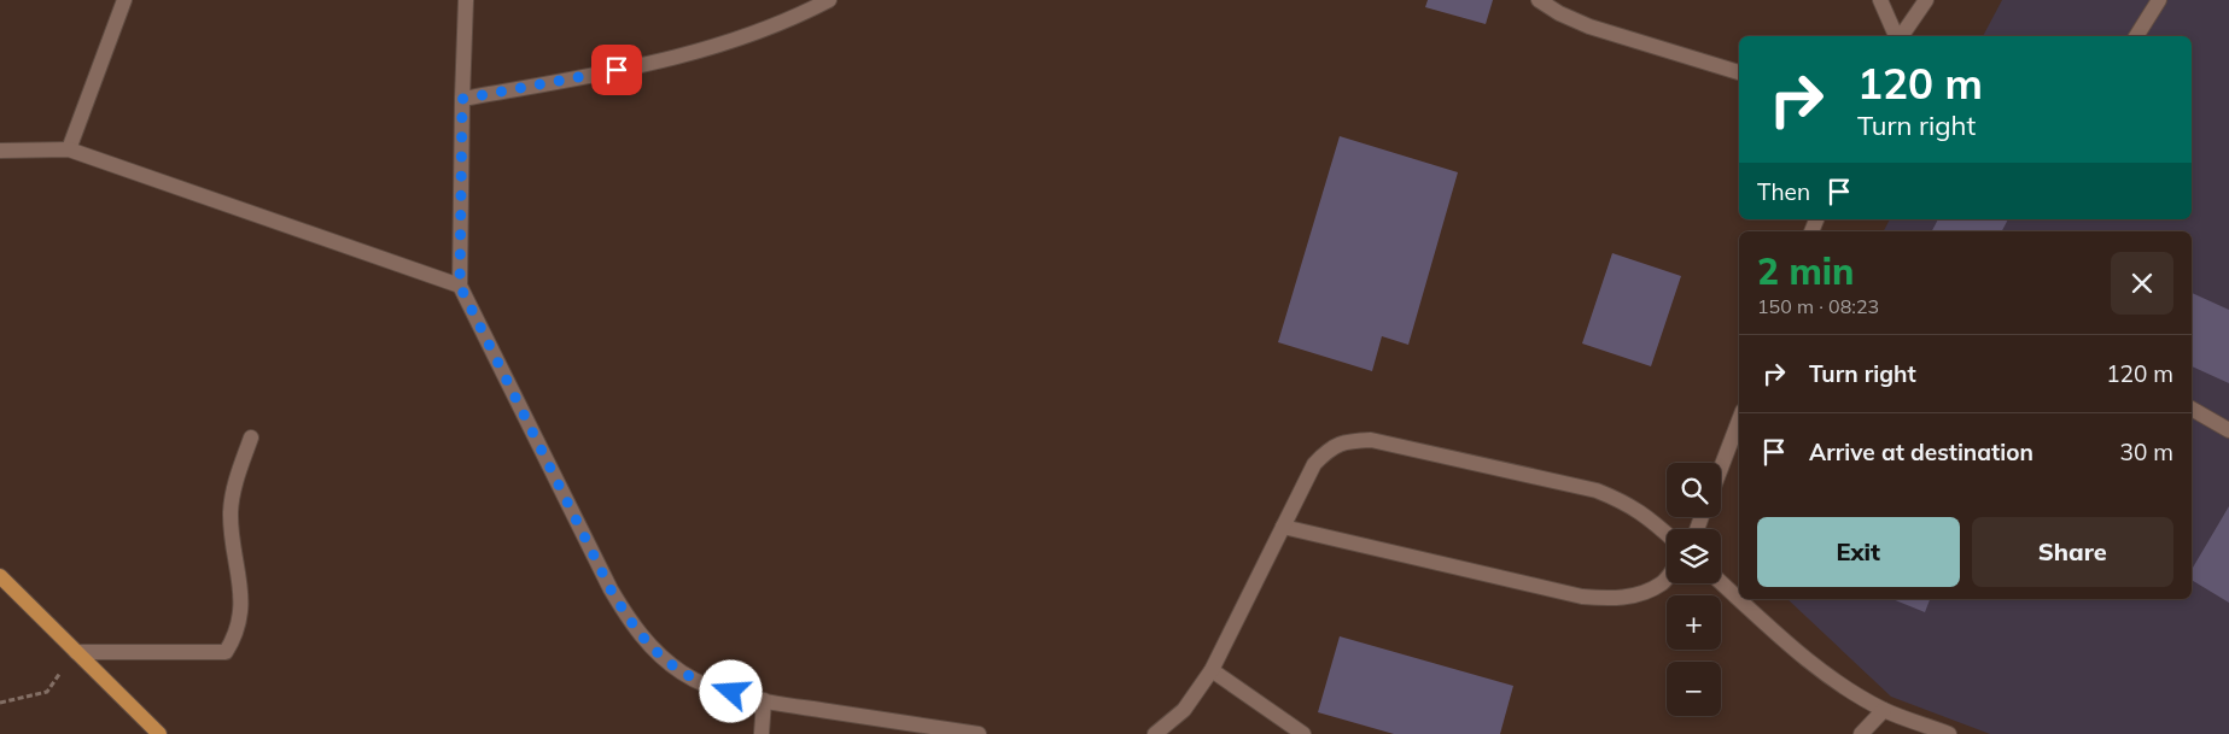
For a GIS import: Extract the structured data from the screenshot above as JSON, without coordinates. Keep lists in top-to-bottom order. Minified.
{"page":{"turn":["120 m","Turn right"],"then":"Then","heading":["2 min","150 m · 08:23"],"list":[{"name":"Turn right","value":"120 m"},{"name":"Arrive at destination","value":"30 m"}],"map_buttons":["+","−"],"buttons":["Exit","Share"]}}
